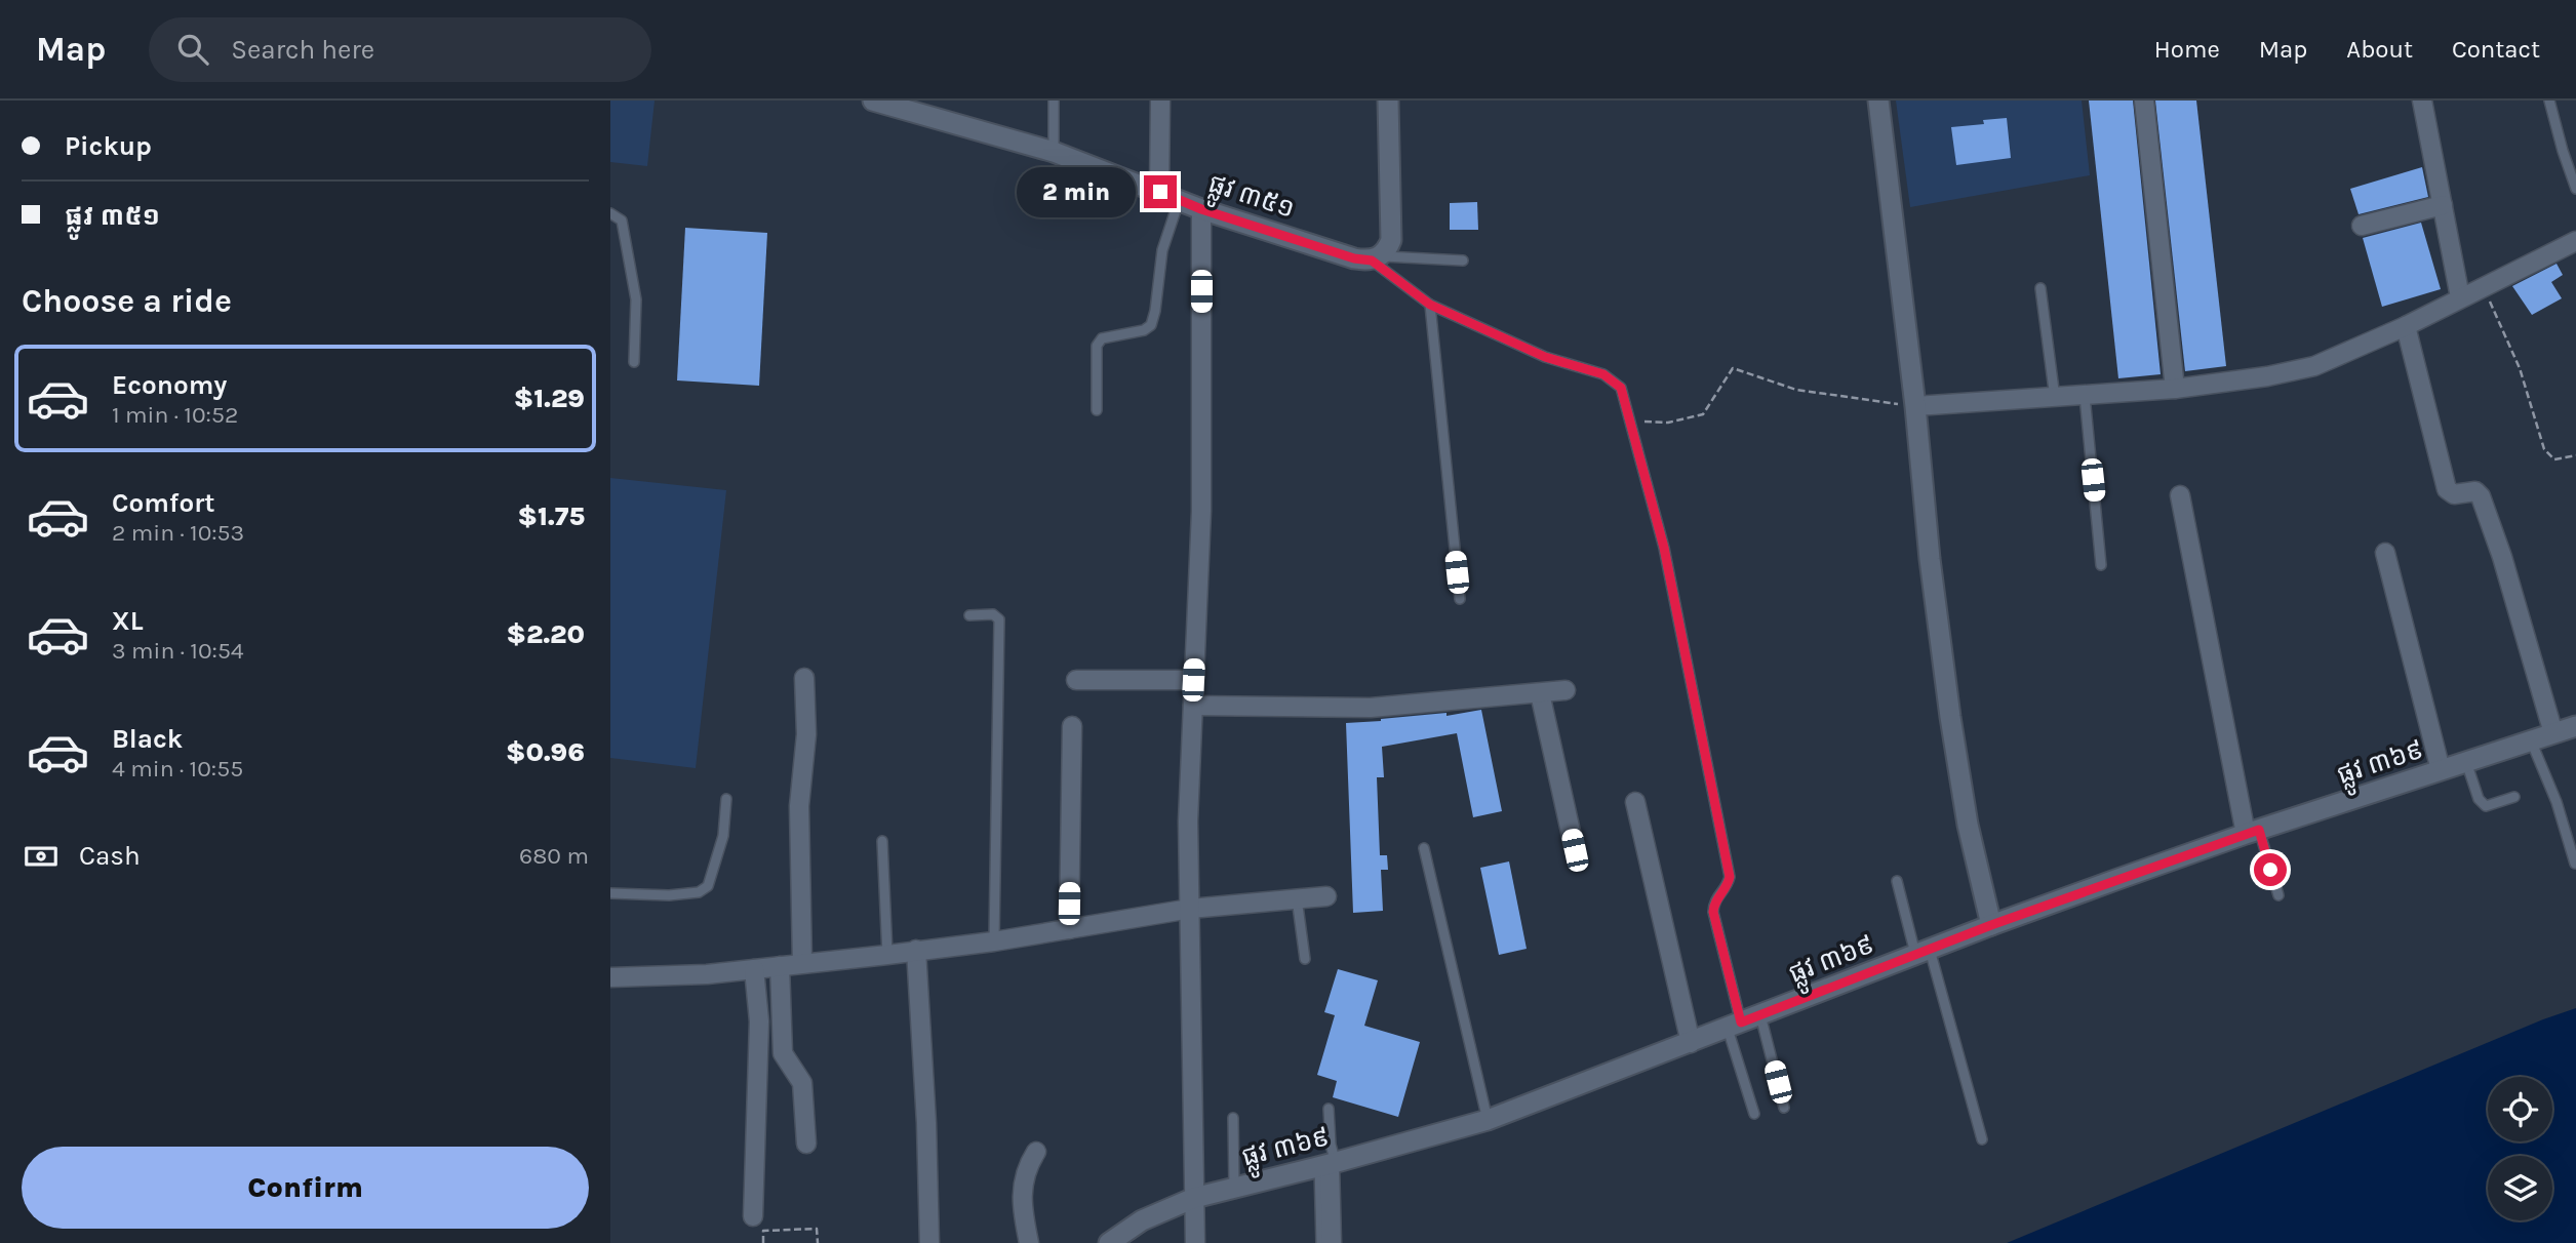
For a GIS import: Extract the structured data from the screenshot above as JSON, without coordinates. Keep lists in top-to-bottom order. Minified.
{"streets":{"street":["ផ្លូវ ៣៥១","ផ្លូវ ៣៦៩"]},"page":{"header":"Map","search":"Search here","nav":["Home","Map","About","Contact"],"banner":["Pickup","ផ្លូវ ៣៥១"],"bubble":"2 min","heading":"Choose a ride","list":[{"name":"Economy","note":"1 min · 10:52","value":"$1.29"},{"name":"Comfort","note":"2 min · 10:53","value":"$1.75"},{"name":"XL","note":"3 min · 10:54","value":"$2.20"},{"name":"Black","note":"4 min · 10:55","value":"$0.96"}],"pay":["Cash","680 m"],"buttons":"Confirm"}}
